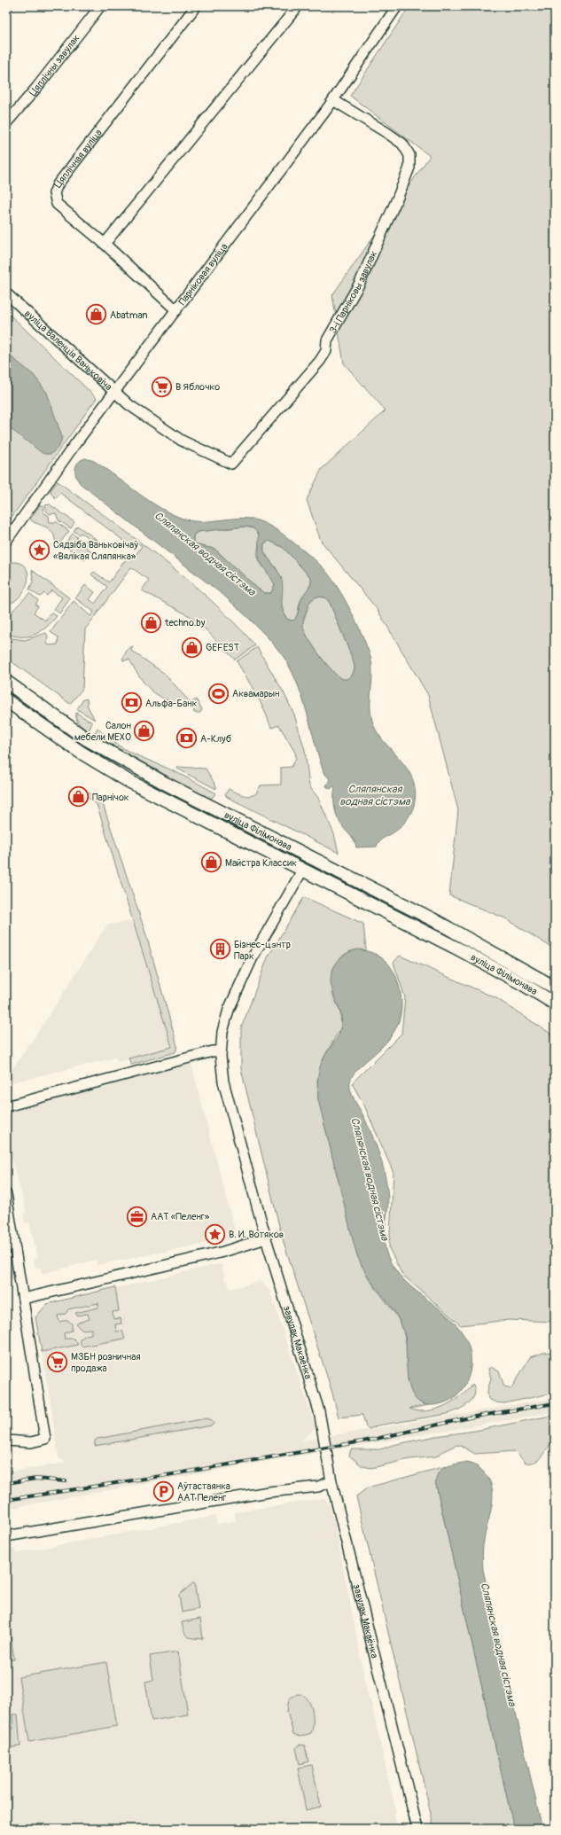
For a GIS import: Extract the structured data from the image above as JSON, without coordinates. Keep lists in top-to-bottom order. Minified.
{"streets":{"main road":["вуліца Філімонава"],"street":["Цяплічны завулак","Цяплічная вуліца","Парніковая вуліца","3-і Парніковы завулак","вуліца Валенція Ваньковіча","завулак Макаёнка"]},"crossings":[["Цяплічная вуліца","Парніковая вуліца"],["Парніковая вуліца","3-і Парніковы завулак"],["Парніковая вуліца","вуліца Валенція Ваньковіча"],["3-і Парніковы завулак","вуліца Валенція Ваньковіча"],["вуліца Філімонава","завулак Макаёнка"]],"water":["Сляпянская водная сістэма"],"places":{"shop":["Abatman","techno.by","GEFEST","Салон мебели MEXO","Парнічoк","Майстра Классик"],"supermarket":["В Яблочко","МЗБН розничная продажа"],"place":["Сядзіба Ваньковічаў «Вялікая Сляпянка»","В. И. Вотяков"],"sports":["Аквамарын"],"bank":["Альфа-Банк","А-Клуб"],"building":["Бізнес-цэнтр Парк"],"office":["ААТ «Пеленг»"],"parking":["Аўтастаянка ААТ Пеленг"]}}
